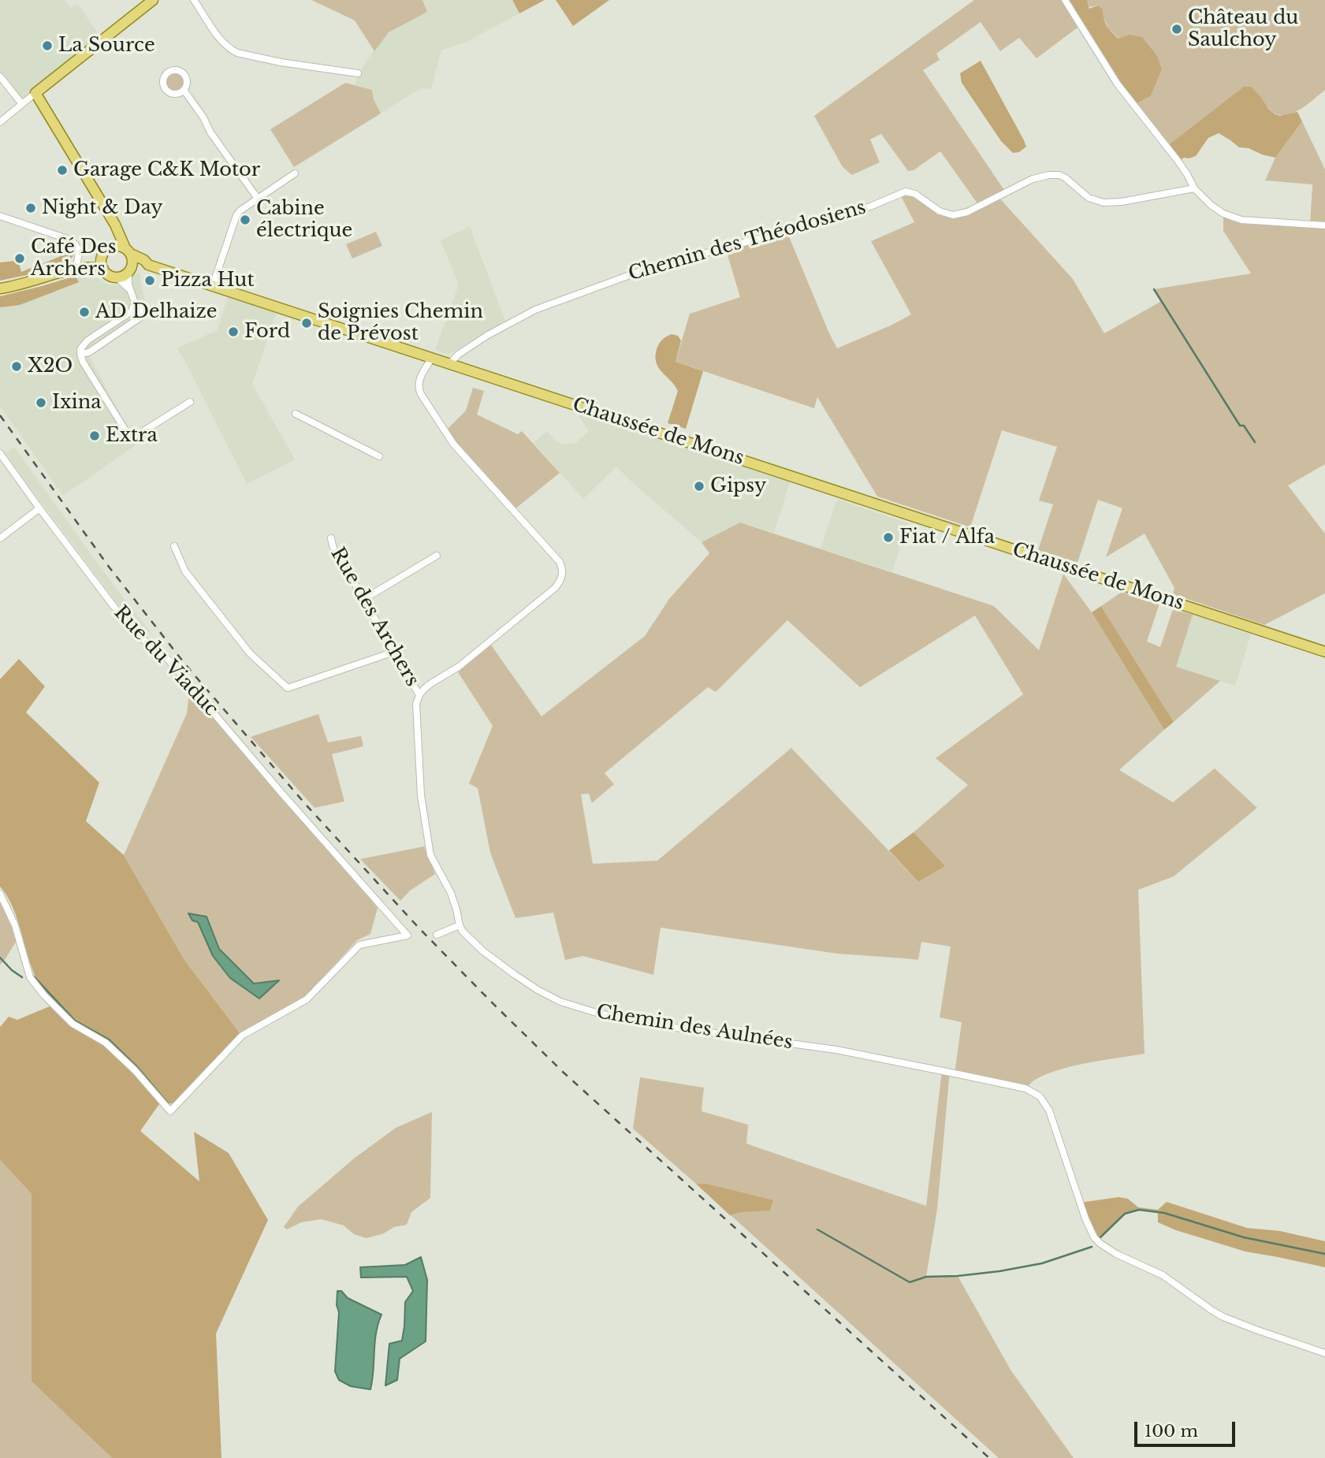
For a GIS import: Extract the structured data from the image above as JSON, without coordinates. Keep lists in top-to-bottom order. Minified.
{"streets":{"main road":["Chaussée de Mons"],"street":["Chemin des Théodosiens","Rue des Archers","Rue du Viaduc","Chemin des Aulnées"]},"crossings":[["Chemin des Théodosiens","Chaussée de Mons"],["Rue des Archers","Chemin des Aulnées"]],"places":["Château du Saulchoy","La Source","Garage C&K Motor","Night & Day","Cabine électrique","Café Des Archers","Pizza Hut","AD Delhaize","Soignies Chemin de Prévost","Ford","X2O","Ixina","Extra","Gipsy","Fiat / Alfa"],"scale_bar":"100 m"}
